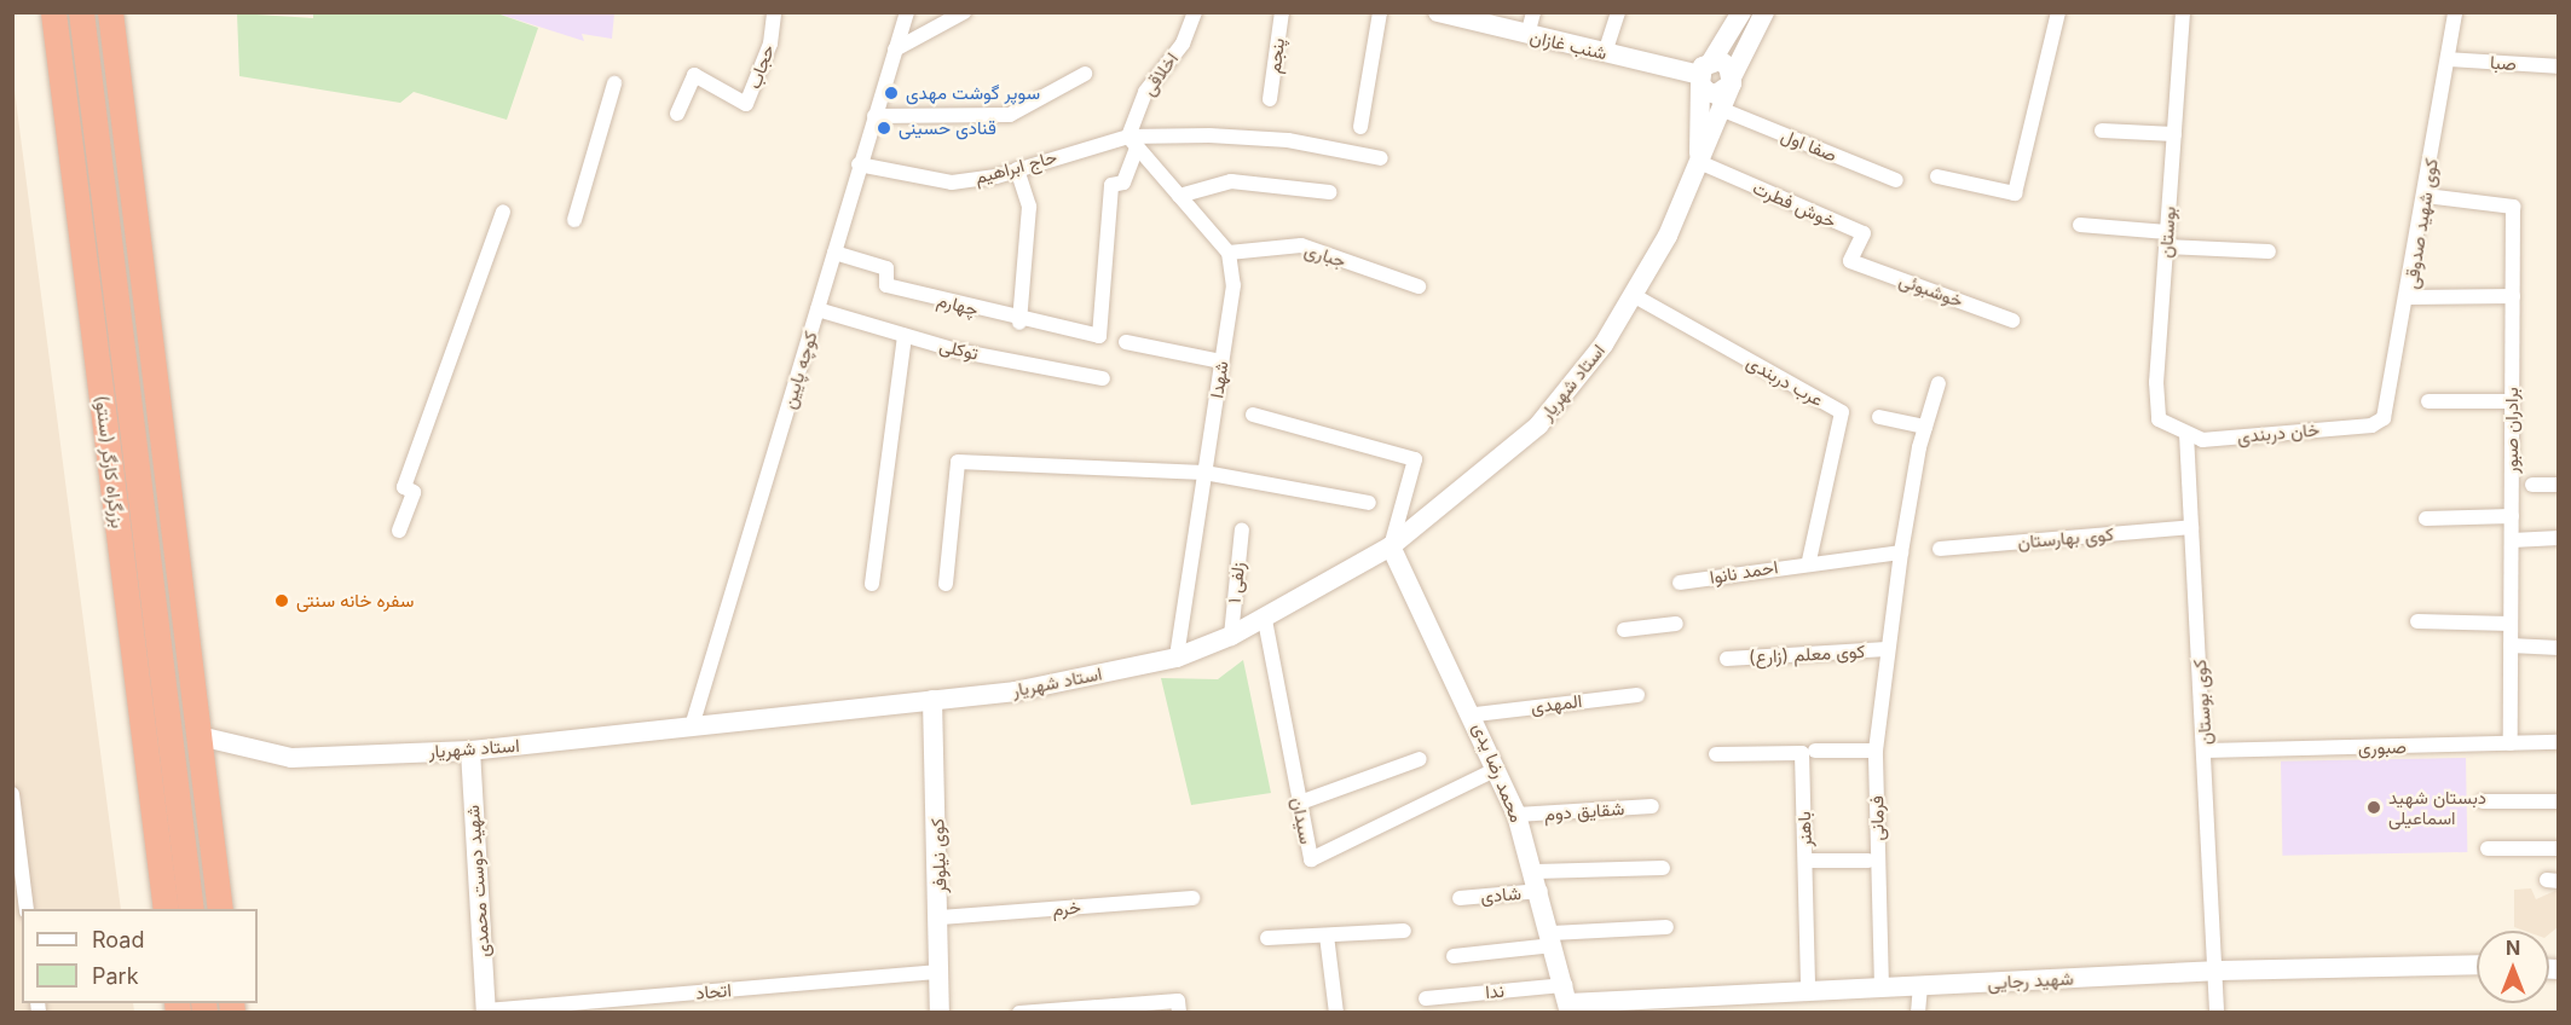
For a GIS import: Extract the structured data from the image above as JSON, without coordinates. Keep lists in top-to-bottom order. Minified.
{"streets":{"highway":["بزرگراه کارگر (سنتو)"],"main road":["شنب غازان","استاد شهریار","محمد رضا یدی","کوی نیلوفر","شهید دوست محمدی","شهید رجایی"],"street":["پنجم","صبا","حجاب","اخلاقی","صفا اول","حاج ابراهیم","خوش فطرت","کوی شهید صدوقی","بوستان","جباری","خوشبوئی","چهارم","توکلی","کوچه پایین","شهدا","عرب دربندی","برادران صبور","خان دربندی","کوی بهارستان","احمد نانوا","زلفی ۱","کوی معلم (زارع)","کوی بوستان","المهدی","صبوری","شقایق دوم","فرمانی","سیدان","باهنر","شادی","خرم","اتحاد","ندا"]},"crossings":[["شنب غازان","استاد شهریار"],["صبا","کوی شهید صدوقی"],["اخلاقی","حاج ابراهیم"],["اخلاقی","چهارم"],["صفا اول","استاد شهریار"],["حاج ابراهیم","کوچه پایین"],["خوش فطرت","خوشبوئی"],["خوش فطرت","استاد شهریار"],["کوی شهید صدوقی","برادران صبور"],["کوی شهید صدوقی","خان دربندی"],["بوستان","خان دربندی"],["بوستان","کوی بوستان"],["جباری","شهدا"],["چهارم","کوچه پایین"],["توکلی","کوچه پایین"],["کوچه پایین","استاد شهریار"],["شهدا","استاد شهریار"],["عرب دربندی","استاد شهریار"],["عرب دربندی","احمد نانوا"],["استاد شهریار","زلفی ۱"],["استاد شهریار","محمد رضا یدی"],["استاد شهریار","سیدان"],["استاد شهریار","کوی نیلوفر"],["استاد شهریار","شهید دوست محمدی"],["برادران صبور","صبوری"],["خان دربندی","کوی بوستان"],["کوی بهارستان","کوی بوستان"],["احمد نانوا","فرمانی"],["کوی معلم (زارع)","فرمانی"],["کوی بوستان","صبوری"],["کوی بوستان","شهید رجایی"],["المهدی","محمد رضا یدی"],["محمد رضا یدی","شقایق دوم"],["محمد رضا یدی","سیدان"],["محمد رضا یدی","شادی"],["محمد رضا یدی","شهید رجایی"],["محمد رضا یدی","ندا"],["فرمانی","شهید رجایی"],["باهنر","شهید رجایی"],["کوی نیلوفر","خرم"],["کوی نیلوفر","اتحاد"],["شهید دوست محمدی","اتحاد"],["شهید رجایی","ندا"]],"places":["سوپر گوشت مهدی","قنادی حسینی","سفره خانه سنتی","دبستان شهید اسماعیلی"],"legend":["Road","Park"],"north":"top"}
